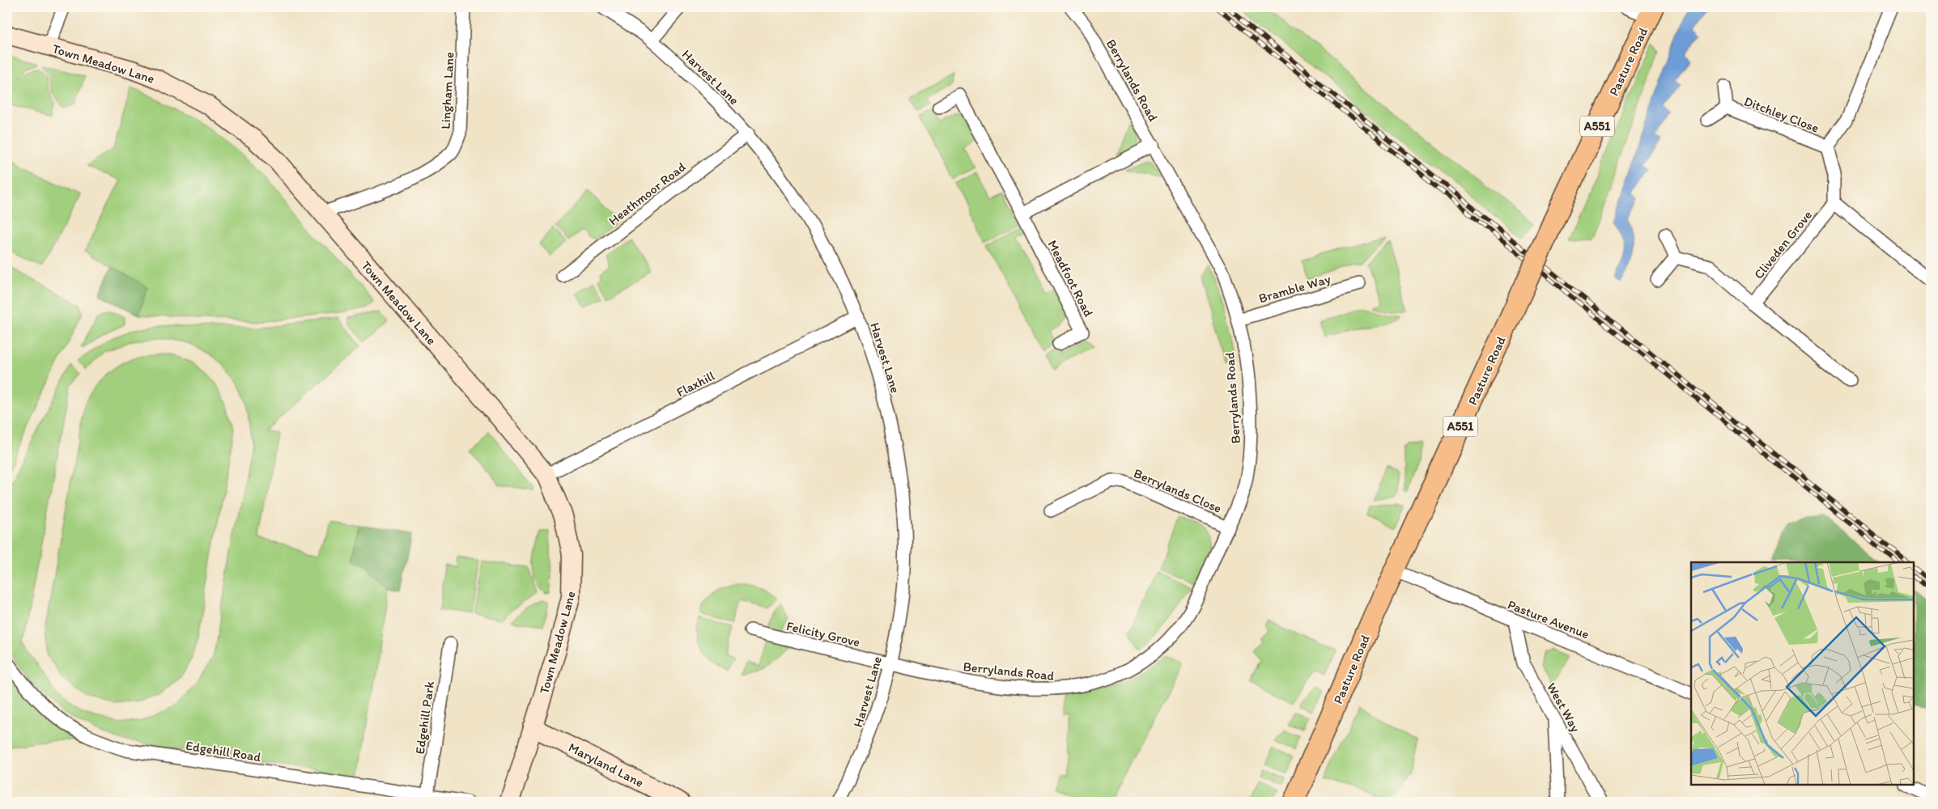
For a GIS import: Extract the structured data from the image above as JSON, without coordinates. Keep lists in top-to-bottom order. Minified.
{"streets":{"main road":["Pasture Road","A551"],"street":["Town Meadow Lane","Harvest Lane","Berrylands Road","Lingham Lane","Ditchley Close","Heathmoor Road","Cliveden Grove","Meadfoot Road","Bramble Way","Flaxhill","Berrylands Close","Pasture Avenue","Felicity Grove","West Way","Edgehill Park","Edgehill Road","Maryland Lane"]},"crossings":[["Pasture Road","Pasture Avenue"],["Town Meadow Lane","Lingham Lane"],["Town Meadow Lane","Flaxhill"],["Town Meadow Lane","Maryland Lane"],["Harvest Lane","Berrylands Road"],["Harvest Lane","Heathmoor Road"],["Harvest Lane","Flaxhill"],["Harvest Lane","Felicity Grove"],["Berrylands Road","Bramble Way"],["Berrylands Road","Berrylands Close"],["Berrylands Road","Felicity Grove"],["Pasture Avenue","West Way"],["Edgehill Park","Edgehill Road"]]}
